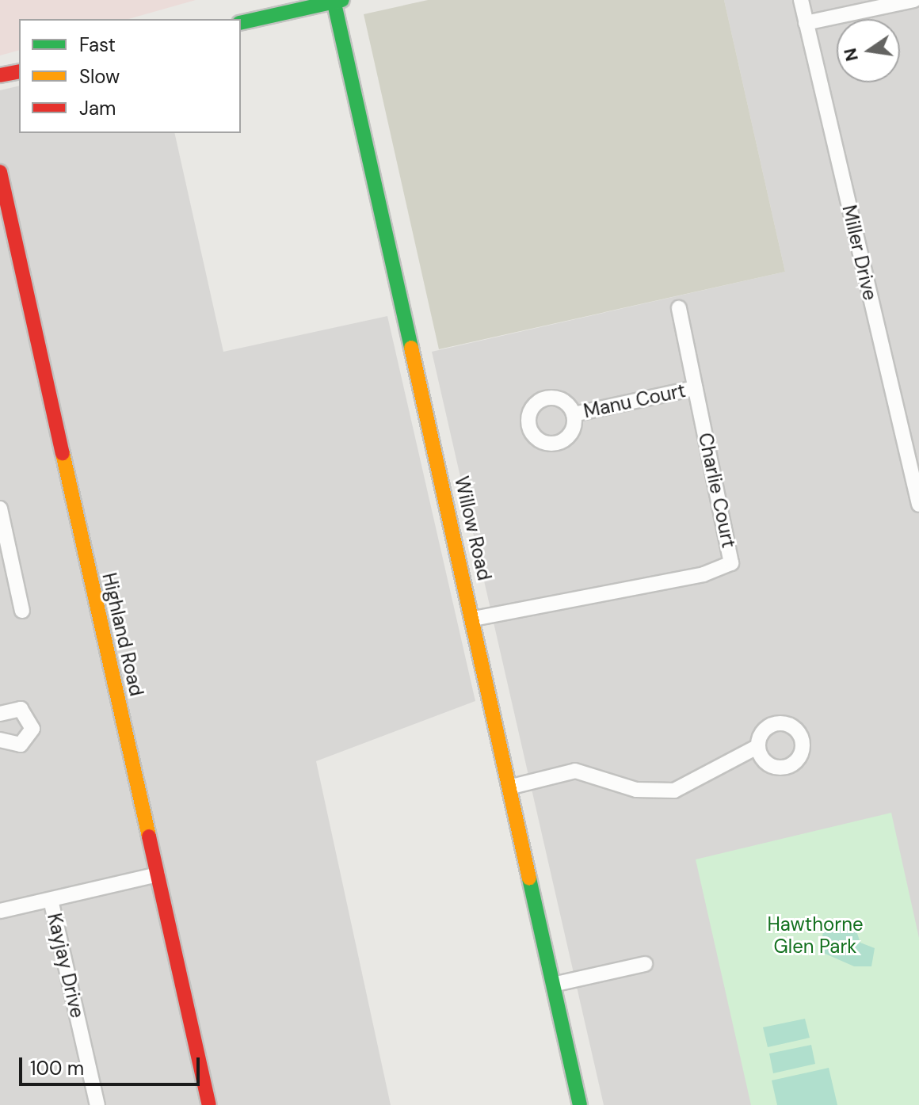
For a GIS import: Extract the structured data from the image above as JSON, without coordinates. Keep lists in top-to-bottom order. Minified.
{"streets":{"main road":["Willow Road","Highland Road"],"street":["Miller Drive","Manu Court","Charlie Court","Kayjay Drive"]},"crossings":[["Manu Court","Charlie Court"],["Charlie Court","Willow Road"]],"parks":["Hawthorne Glen Park"],"legend":["Fast","Slow","Jam"],"scale_bar":"100 m","north":"left"}
